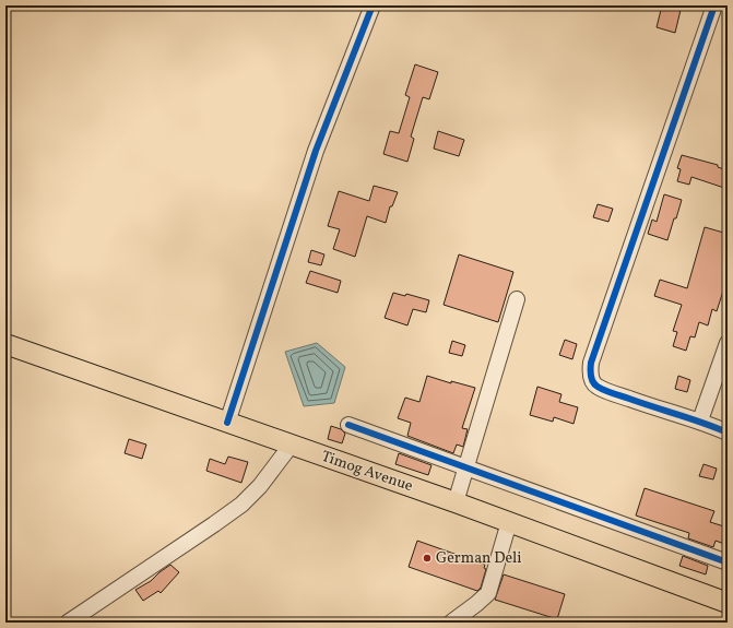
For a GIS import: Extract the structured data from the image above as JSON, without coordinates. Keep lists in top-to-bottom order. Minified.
{"streets":{"main road":["Timog Avenue"]},"places":["German Deli"]}
